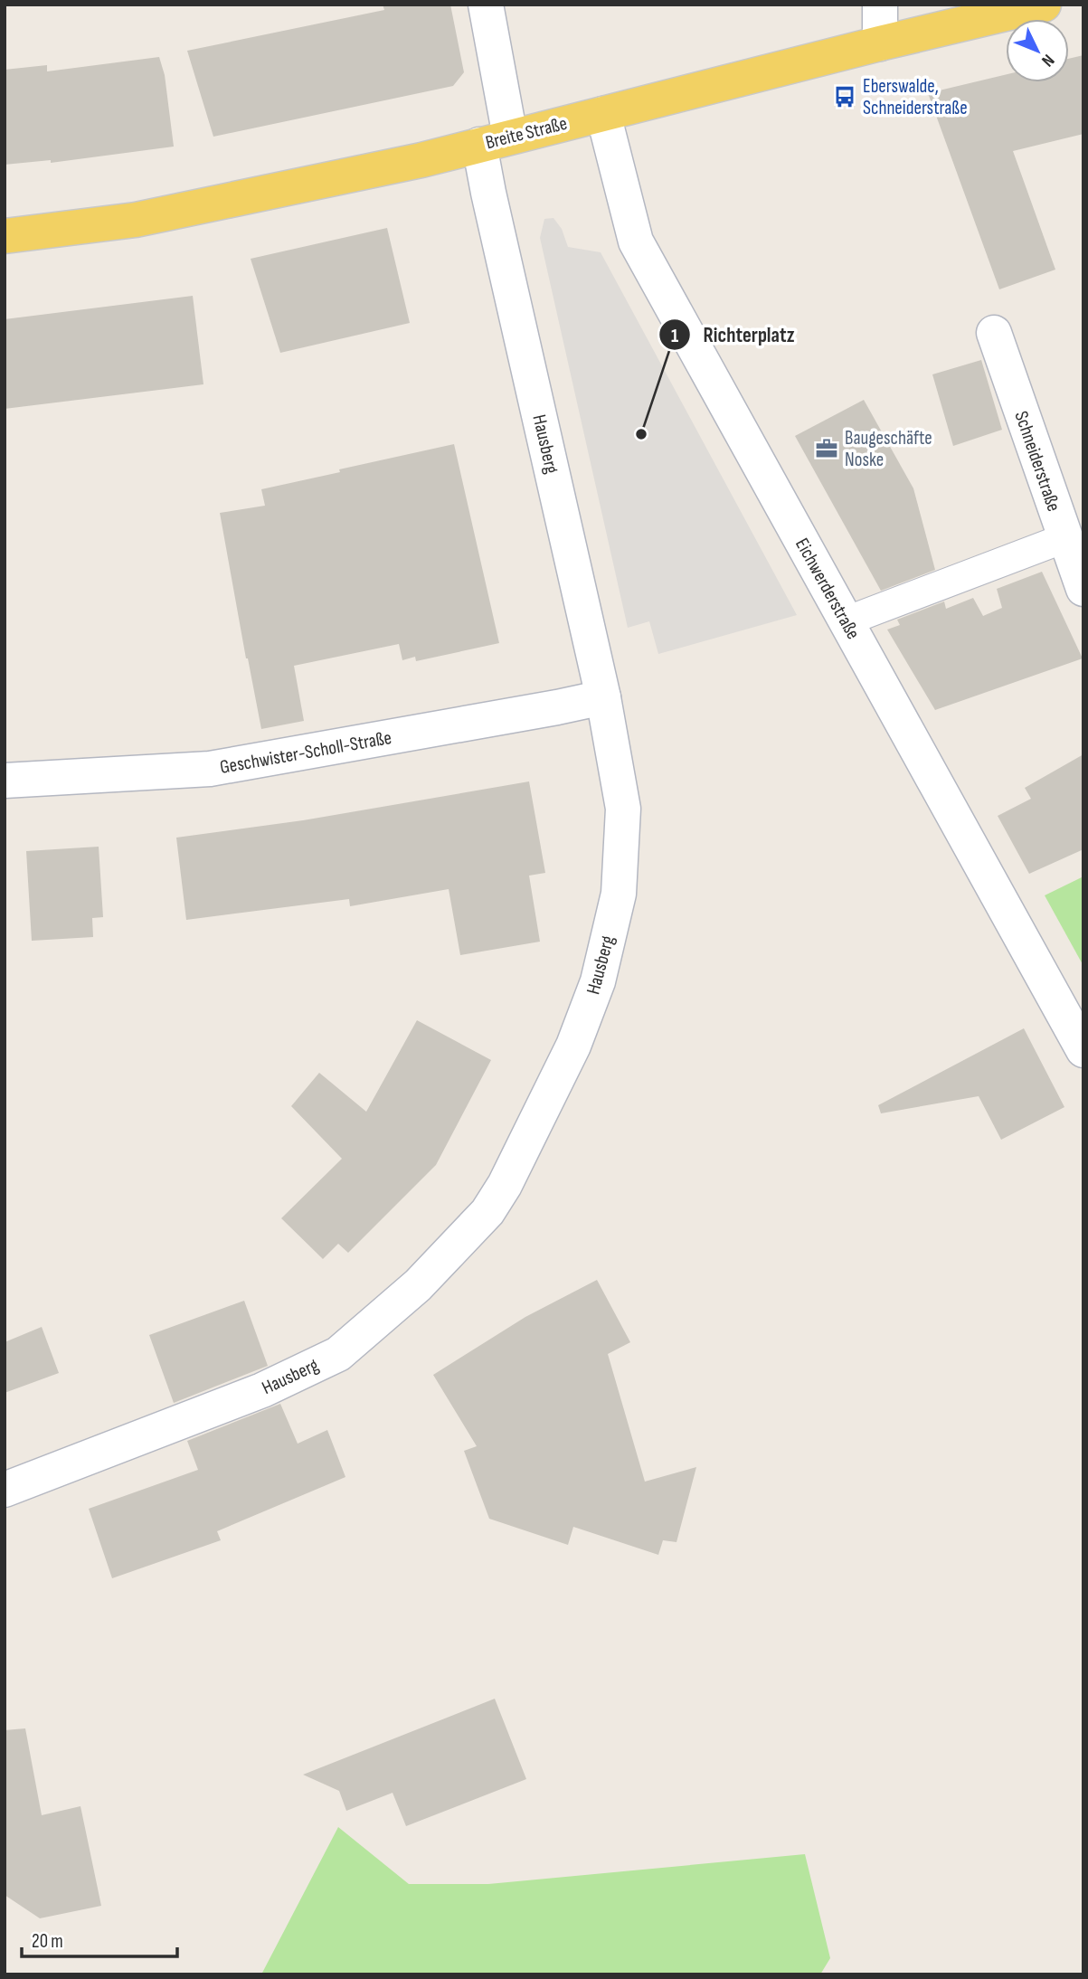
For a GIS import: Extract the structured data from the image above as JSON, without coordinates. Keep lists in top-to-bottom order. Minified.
{"streets":{"main road":["Breite Straße"],"street":["Hausberg","Schneiderstraße","Eichwerderstraße","Geschwister-Scholl-Straße"]},"crossings":[["Breite Straße","Hausberg"],["Breite Straße","Eichwerderstraße"],["Hausberg","Geschwister-Scholl-Straße"]],"places":{"bus stop":["Eberswalde, Schneiderstraße"],"other":["Richterplatz"],"office":["Baugeschäfte Noske"]},"scale_bar":"20 m","north":"bottom right"}
